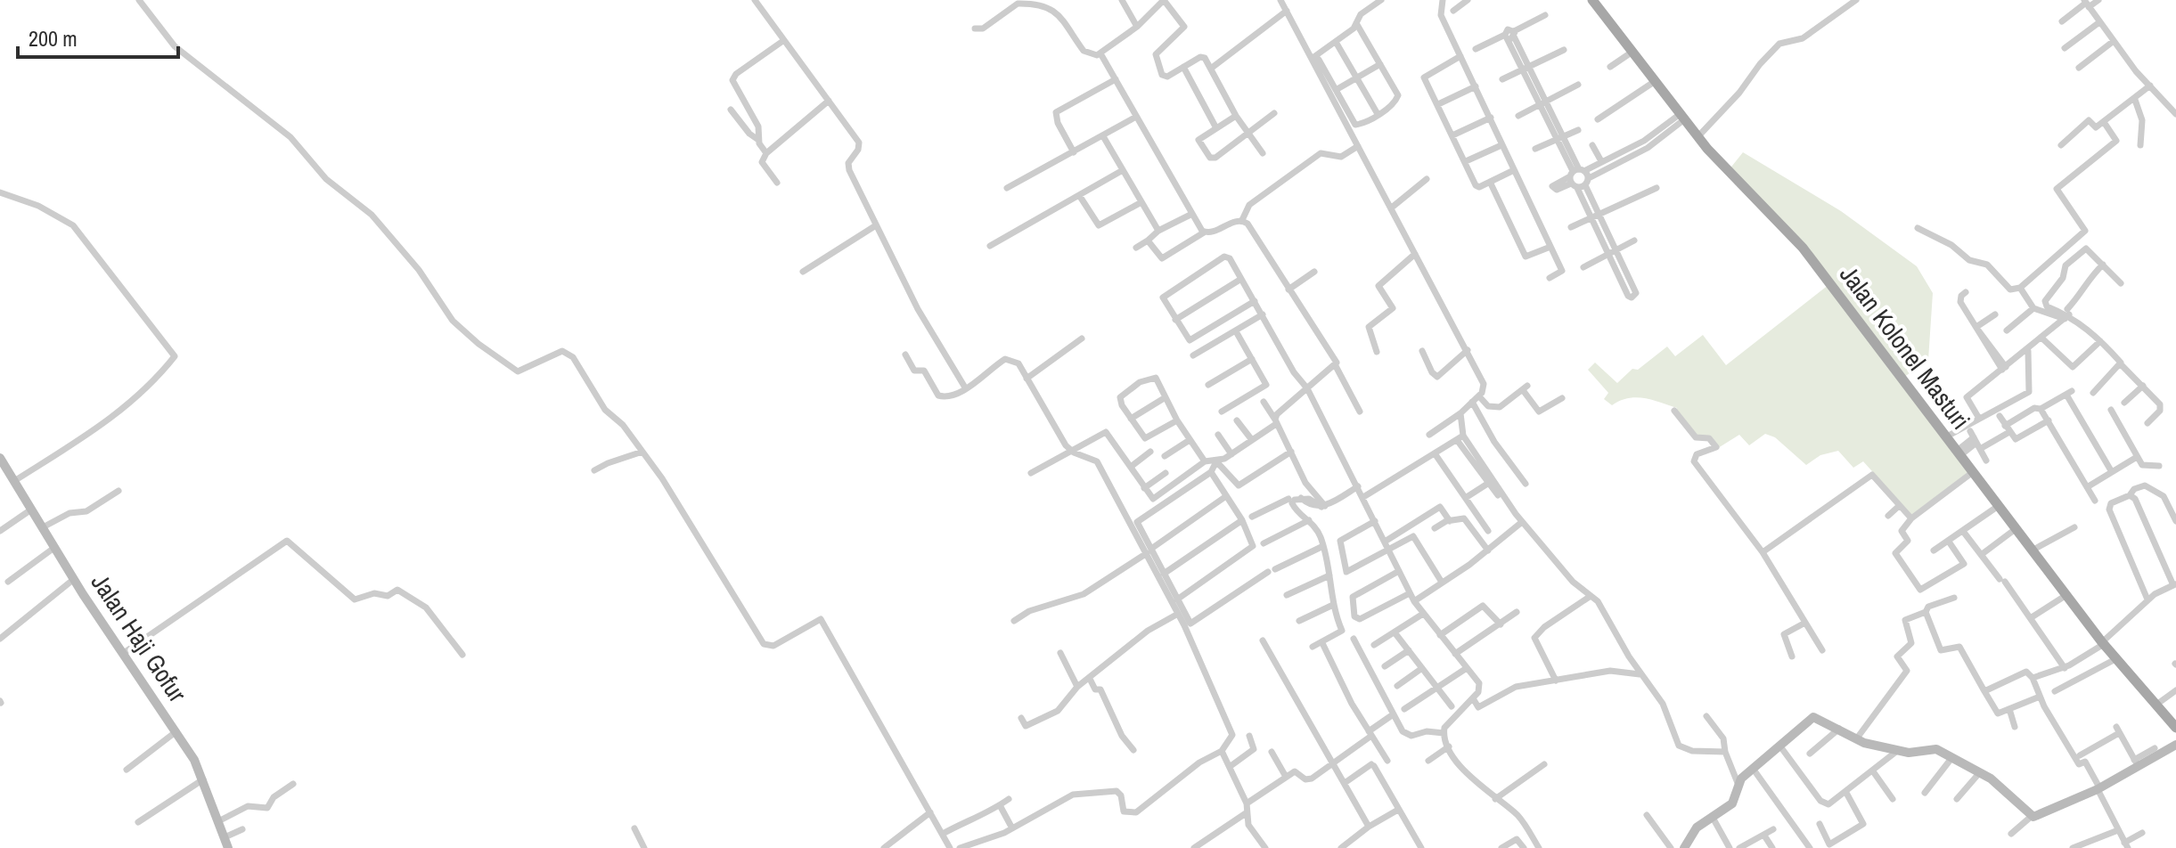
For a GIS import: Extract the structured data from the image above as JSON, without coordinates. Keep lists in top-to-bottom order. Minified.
{"streets":{"main road":["Jalan Kolonel Masturi"],"street":["Jalan Haji Gofur"]},"scale_bar":"200 m"}
